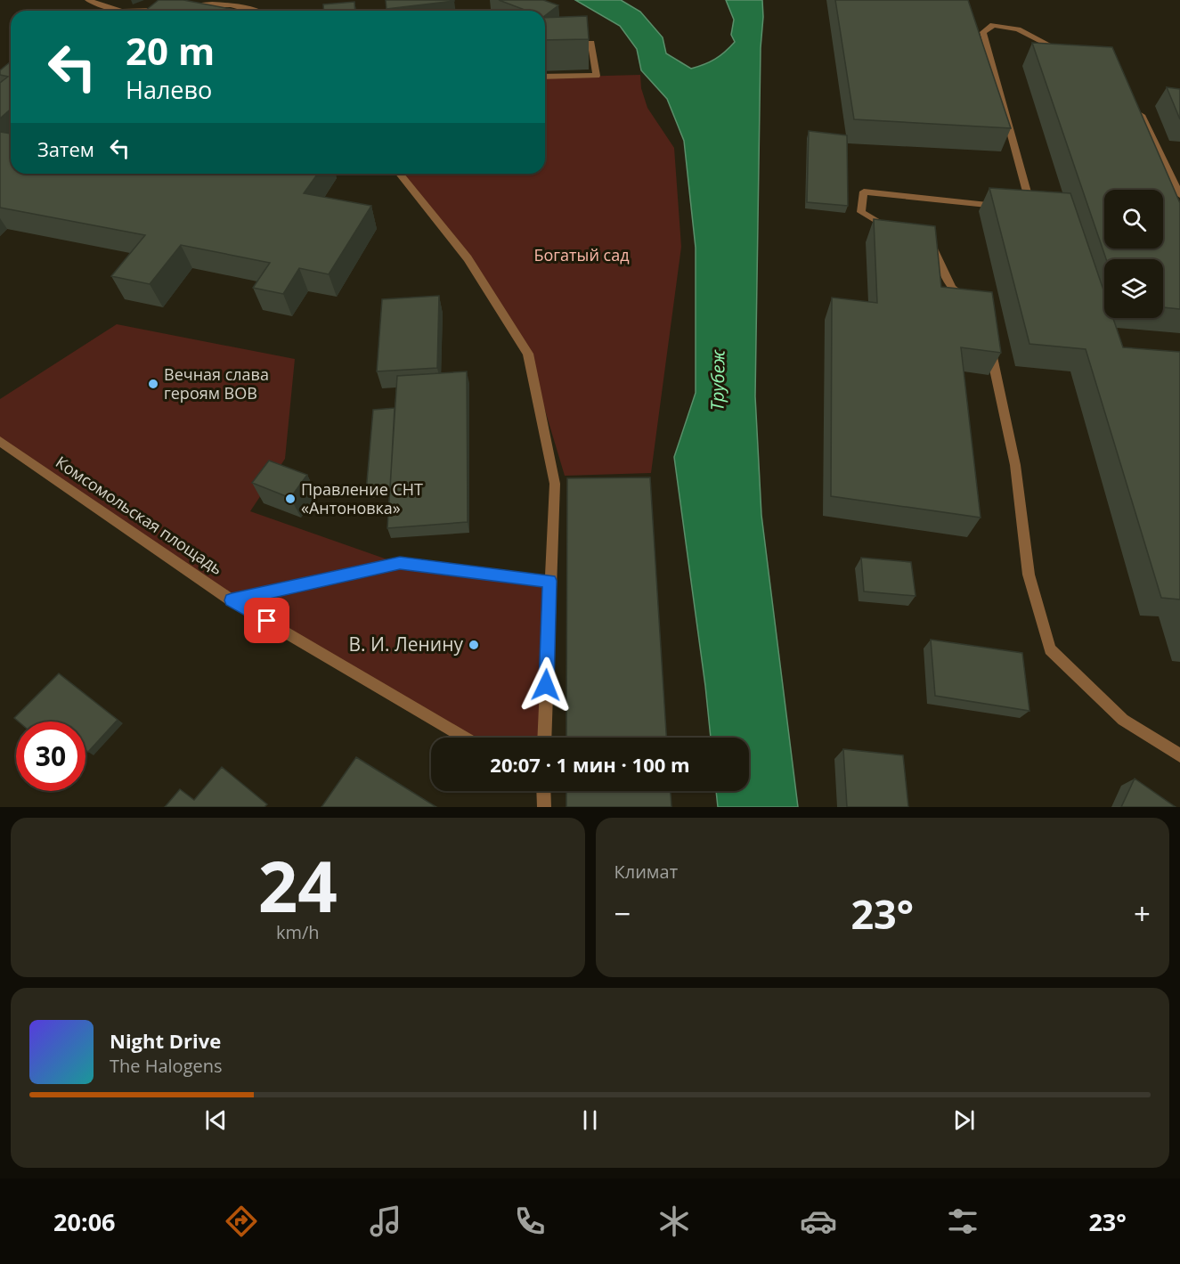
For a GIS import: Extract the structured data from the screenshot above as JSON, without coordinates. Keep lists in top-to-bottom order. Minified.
{"streets":{"street":["Комсомольская площадь"]},"water":["Трубеж"],"parks":["Богатый сад"],"places":["Вечная слава героям ВОВ","Правление СНТ «Антоновка»","В. И. Ленину"],"page":{"turn":["20 m","Налево"],"then":"Затем","limit":"30","trip":"20:07 · 1 мин · 100 m","tile":[["24","km/h"],"Климат"],"heat":["−","23°","+"],"song":["Night Drive","The Halogens"],"tabs":["20:06","23°"]}}
